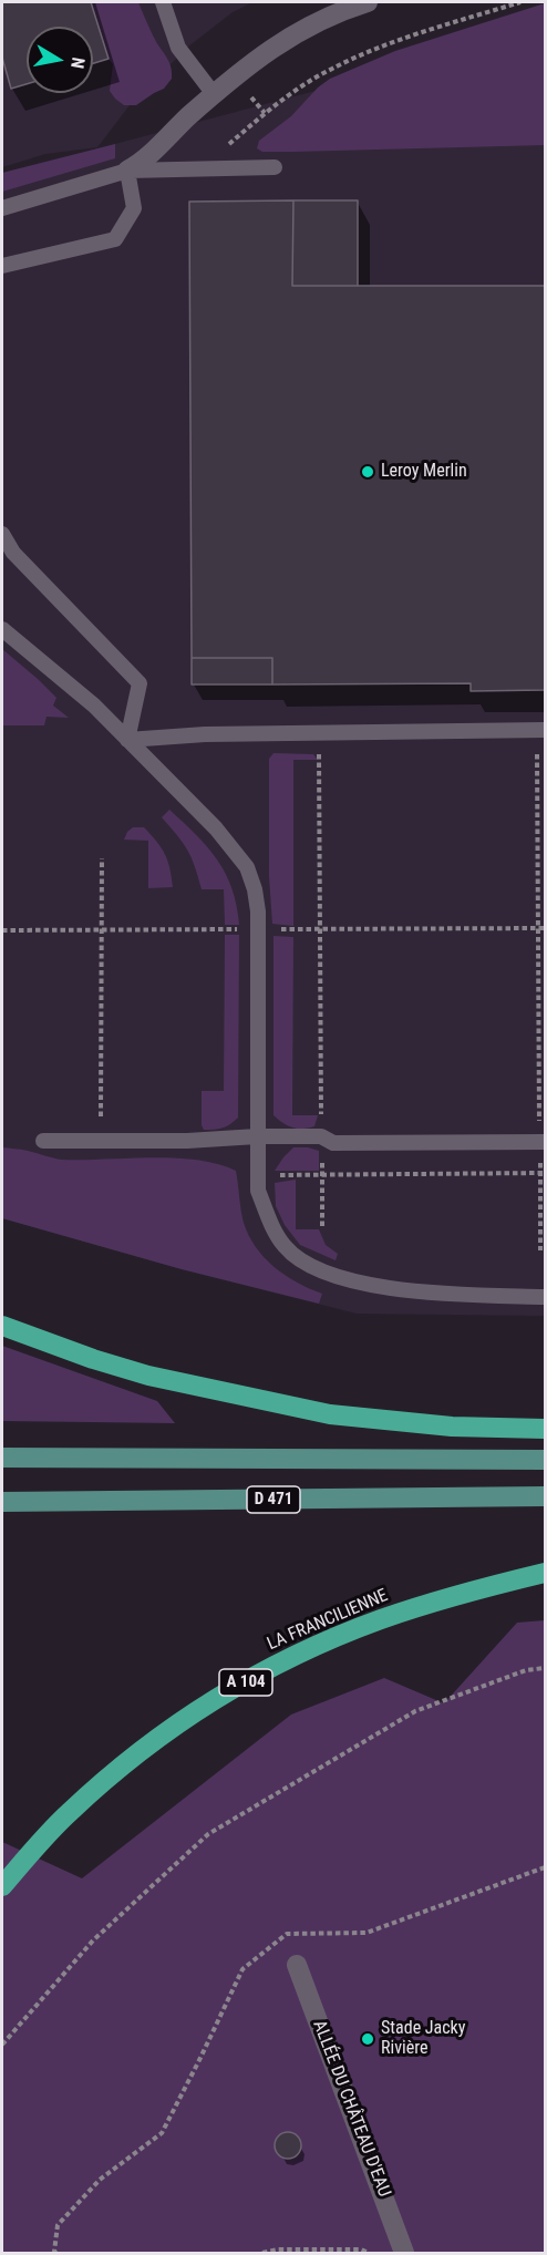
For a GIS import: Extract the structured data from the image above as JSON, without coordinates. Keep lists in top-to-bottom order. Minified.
{"streets":{"highway":["LA FRANCILIENNE","A 104"],"main road":["D 471"],"street":["ALLÉE DU CHÂTEAU D'EAU"]},"places":["Leroy Merlin","Stade Jacky Rivière"],"north":"right"}
